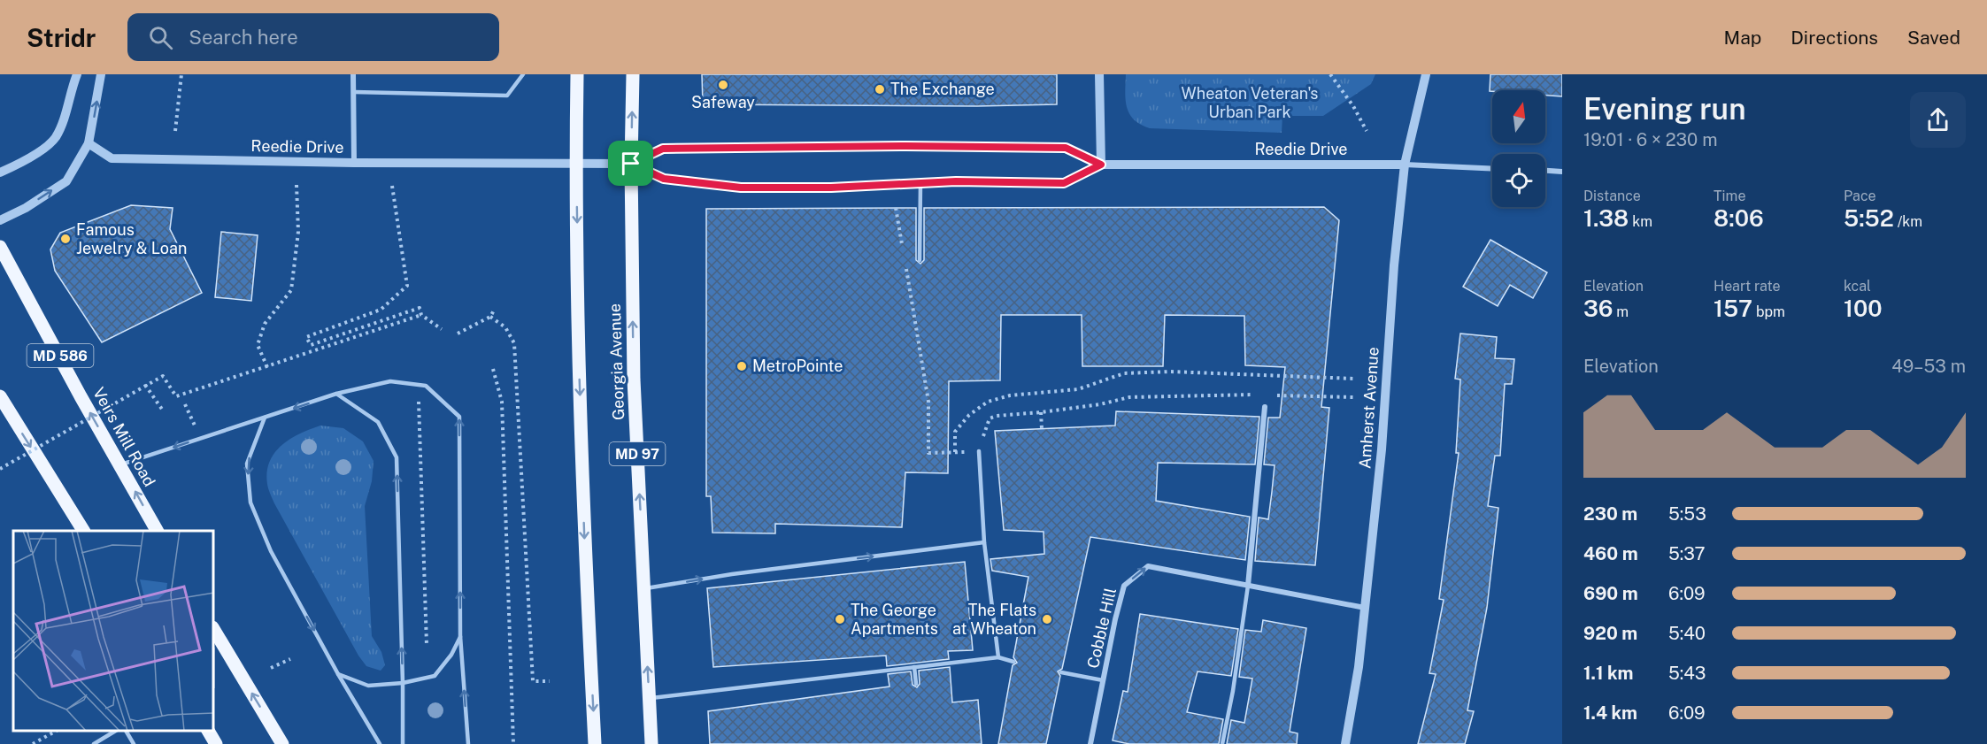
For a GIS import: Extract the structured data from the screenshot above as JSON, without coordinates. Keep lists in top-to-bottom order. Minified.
{"streets":{"main road":["MD 586","Georgia Avenue","Veirs Mill Road","MD 97"],"street":["Reedie Drive","Amherst Avenue","Cobble Hill"]},"crossings":[["Reedie Drive","Georgia Avenue"],["Reedie Drive","Amherst Avenue"],["Amherst Avenue","Cobble Hill"]],"parks":["Wheaton Veteran's Urban Park"],"places":["Safeway","The Exchange","Famous Jewelry & Loan","MetroPointe","The George Apartments","The Flats at Wheaton"],"north":"top","page":{"header":"Stridr","search":"Search here","nav":["Map","Directions","Saved"],"heading":["Evening run","19:01 · 6 × 230 m"],"stats":[["Distance","1.38 km"],["Time","8:06"],["Pace","5:52 /km"],["Elevation","36 m"],["Heart rate","157 bpm"],["kcal","100"]],"chart":["Elevation","49–53 m"],"list":[{"name":"230 m","note":"5:53"},{"name":"460 m","note":"5:37"},{"name":"690 m","note":"6:09"},{"name":"920 m","note":"5:40"},{"name":"1.1 km","note":"5:43"},{"name":"1.4 km","note":"6:09"}]}}
